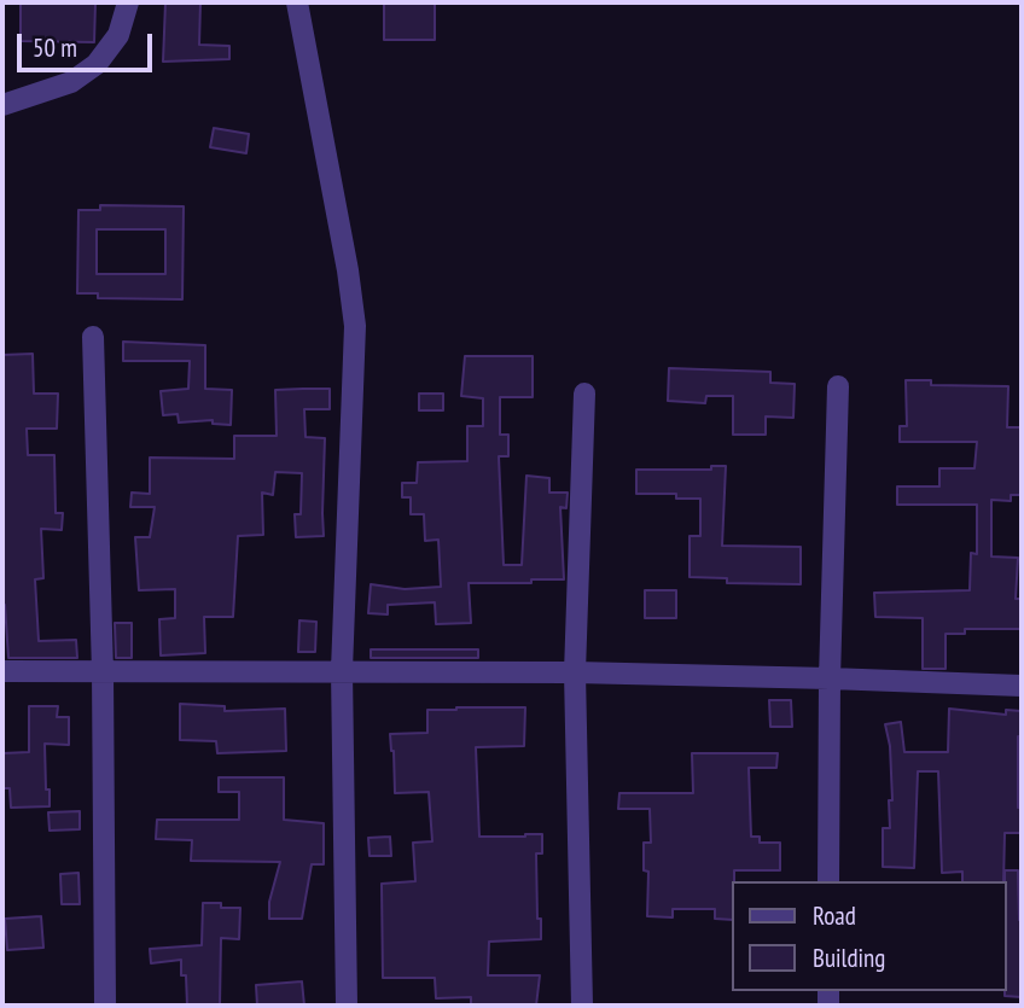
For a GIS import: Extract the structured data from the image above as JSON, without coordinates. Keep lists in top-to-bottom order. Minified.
{"legend":["Road","Building"],"scale_bar":"50 m"}
